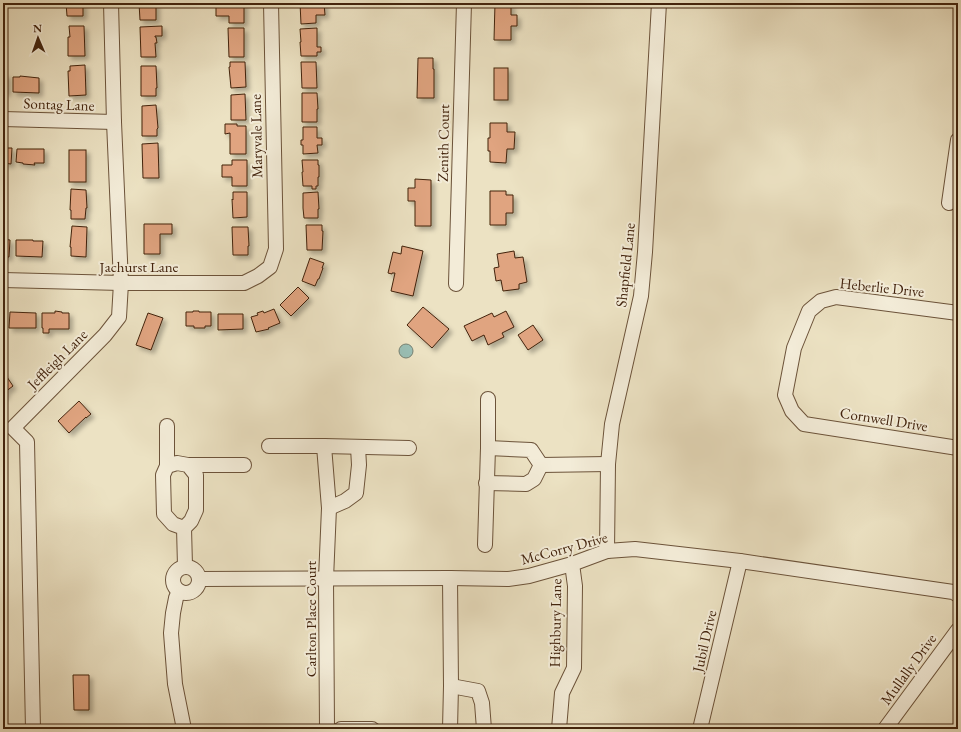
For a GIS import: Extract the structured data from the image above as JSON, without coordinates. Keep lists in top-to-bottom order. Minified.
{"streets":{"street":["Sontag Lane","Maryvale Lane","Zenith Court","Shapfield Lane","Jachurst Lane","Heberlie Drive","Jeffleigh Lane","Cornwell Drive","McCorry Drive","Carlton Place Court","Highbury Lane","Jubil Drive","Mullally Drive"]},"crossings":[["Sontag Lane","Jeffleigh Lane"],["Maryvale Lane","Jachurst Lane"],["Shapfield Lane","McCorry Drive"],["Jachurst Lane","Jeffleigh Lane"],["Heberlie Drive","Cornwell Drive"],["McCorry Drive","Carlton Place Court"],["McCorry Drive","Highbury Lane"],["McCorry Drive","Jubil Drive"]],"north":"top"}
